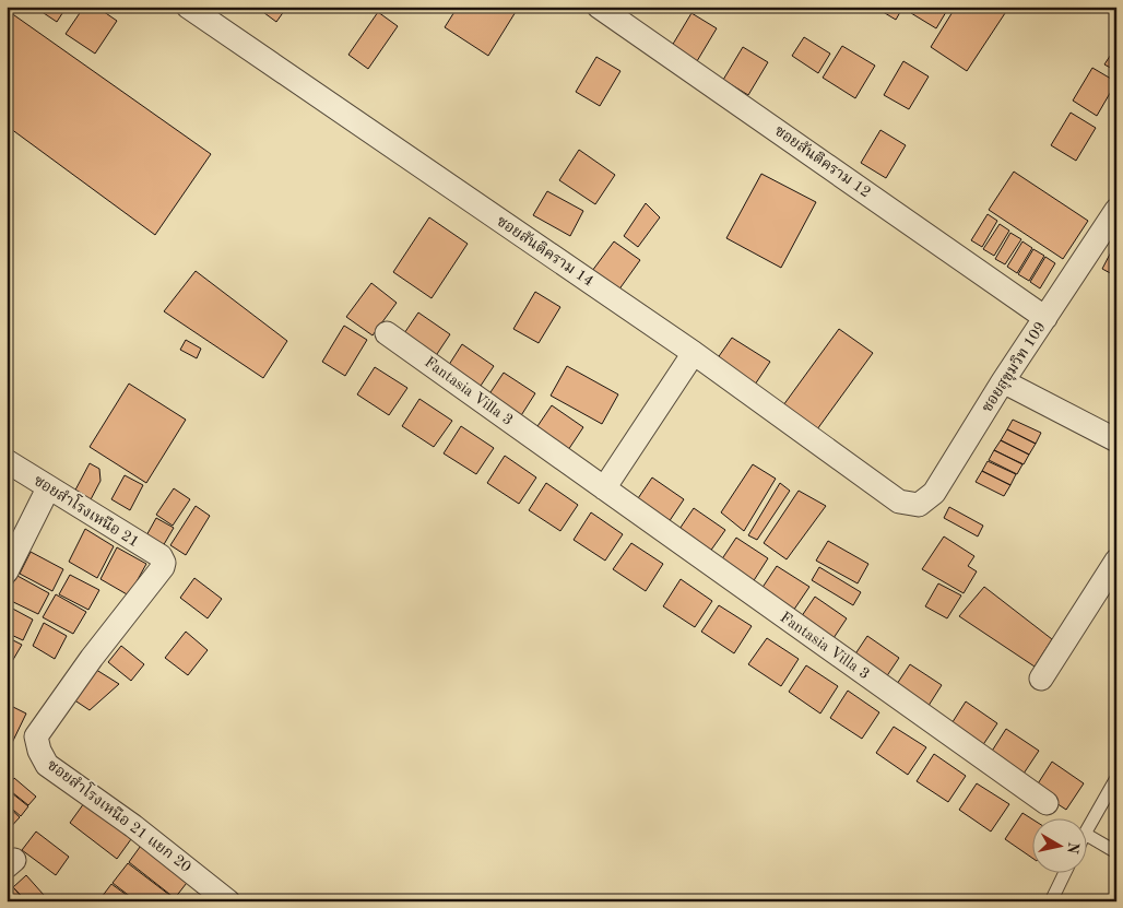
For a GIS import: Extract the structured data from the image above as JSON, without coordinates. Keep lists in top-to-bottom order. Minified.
{"streets":{"street":["ซอยสันติคราม 12","ซอยสันติคราม 14","ซอยสุขุมวิท 109","Fantasia Villa 3","ซอยสำโรงเหนือ 21","ซอยสำโรงเหนือ 21 แยก 20"]},"crossings":[["ซอยสันติคราม 12","ซอยสุขุมวิท 109"],["ซอยสันติคราม 14","ซอยสุขุมวิท 109"],["ซอยสำโรงเหนือ 21","ซอยสำโรงเหนือ 21 แยก 20"]],"north":"right"}
